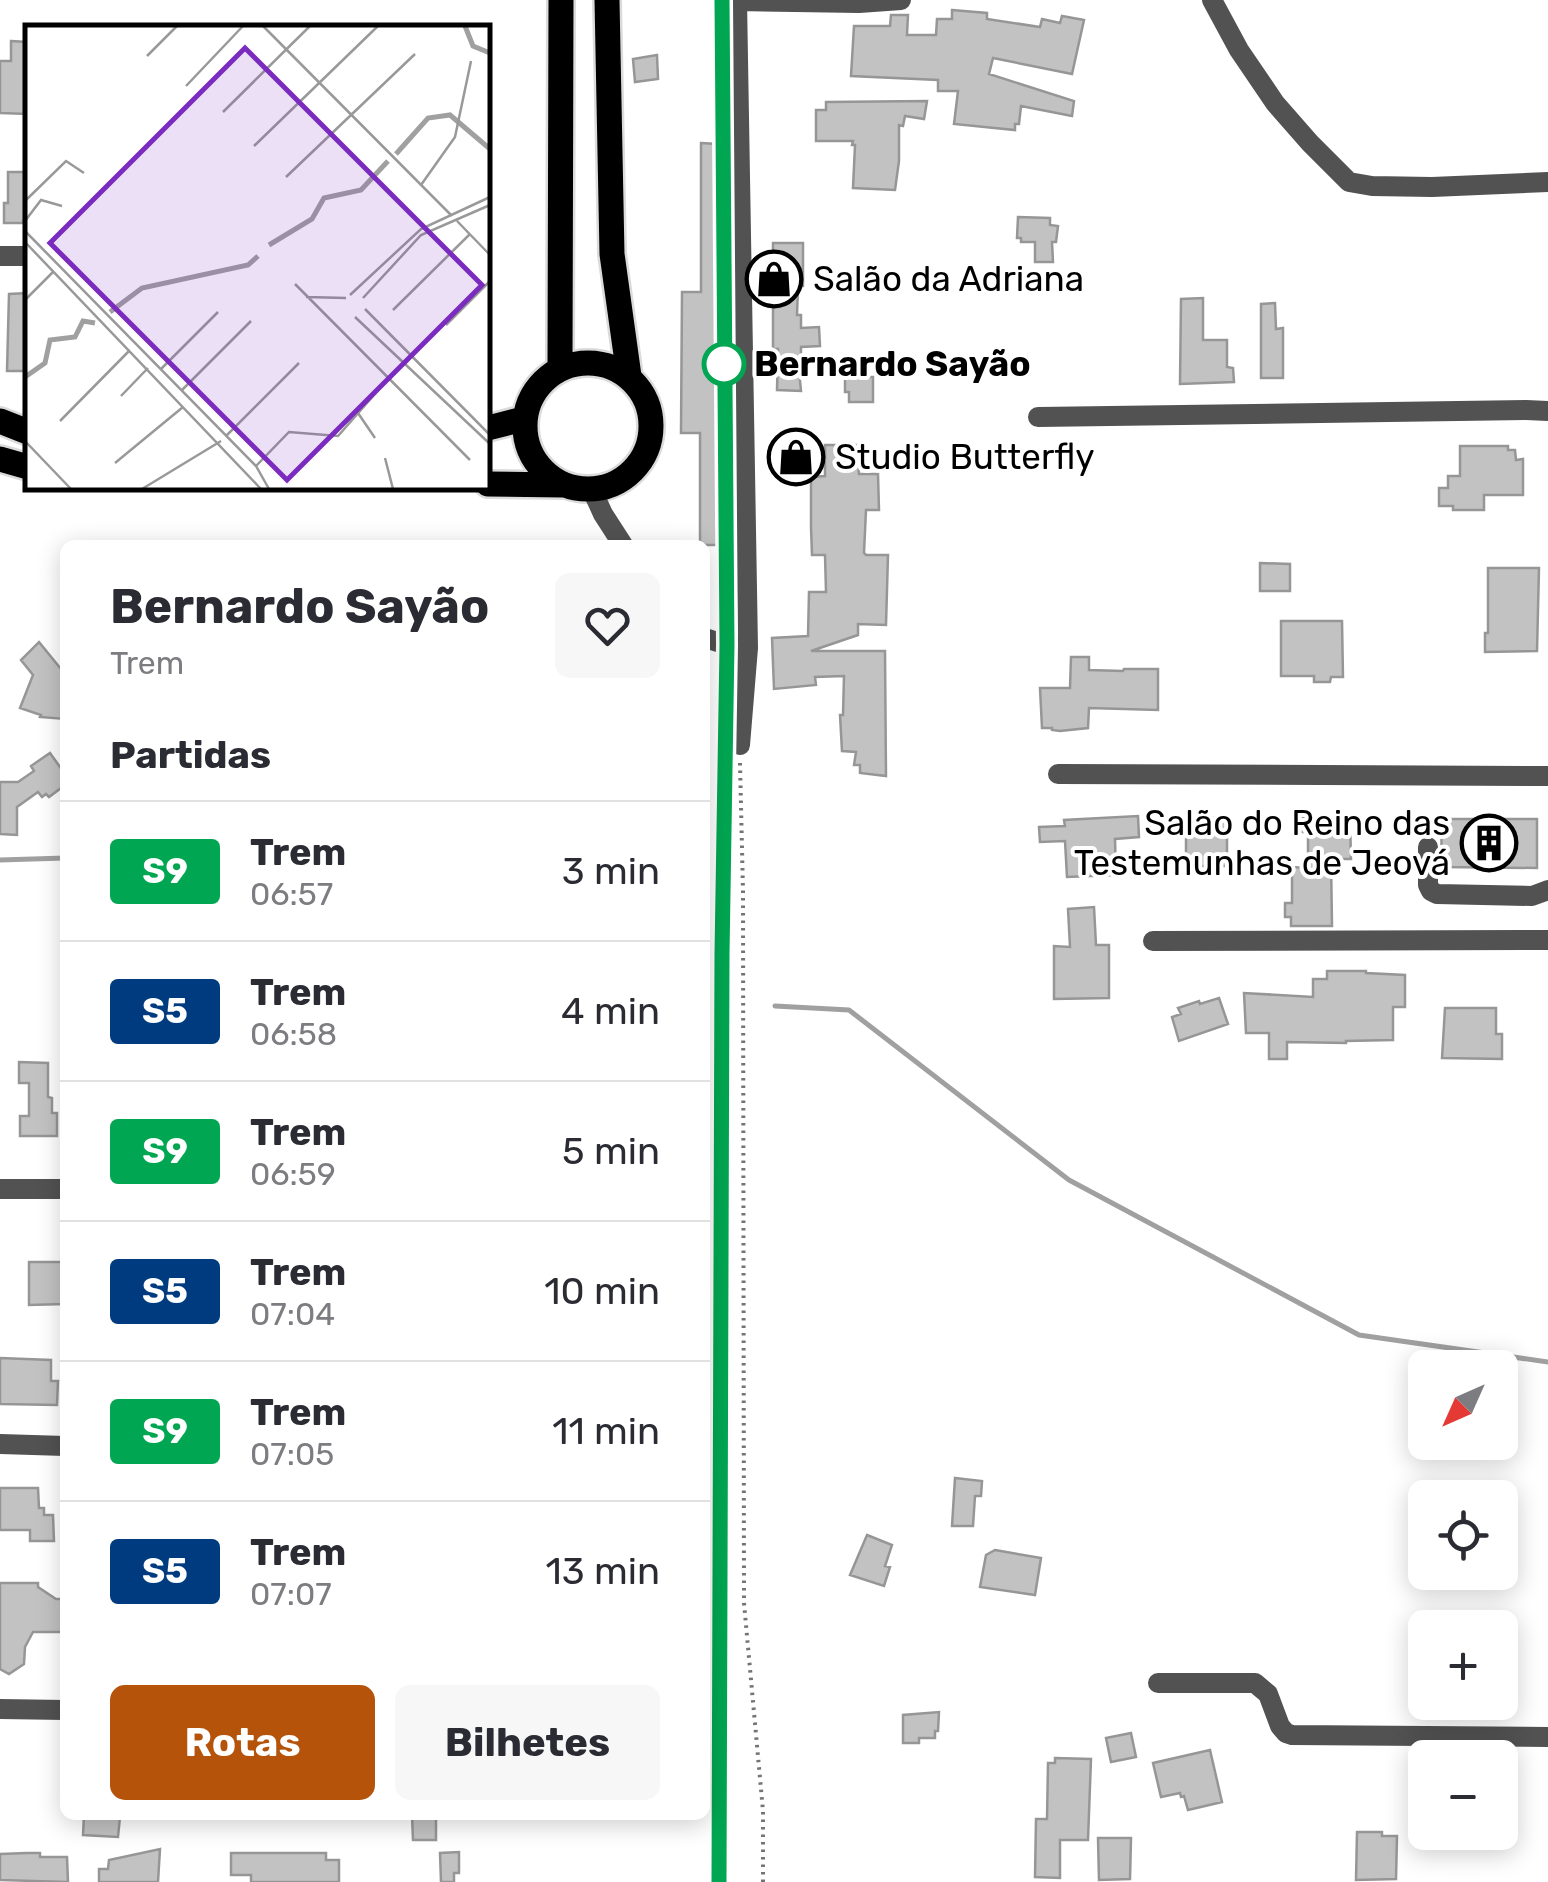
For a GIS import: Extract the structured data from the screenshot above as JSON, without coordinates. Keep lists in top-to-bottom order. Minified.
{"places":{"shop":["Salão da Adriana","Studio Butterfly"],"other":["Bernardo Sayão"],"building":["Salão do Reino das Testemunhas de Jeová"]},"north":"bottom left","page":{"heading":[["Bernardo Sayão","Trem"],"Partidas"],"list":[{"mark":"S9","name":"Trem","note":"06:57","value":"3 min"},{"mark":"S5","name":"Trem","note":"06:58","value":"4 min"},{"mark":"S9","name":"Trem","note":"06:59","value":"5 min"},{"mark":"S5","name":"Trem","note":"07:04","value":"10 min"},{"mark":"S9","name":"Trem","note":"07:05","value":"11 min"},{"mark":"S5","name":"Trem","note":"07:07","value":"13 min"}],"map_buttons":["+","−"],"buttons":["Rotas","Bilhetes"]}}
